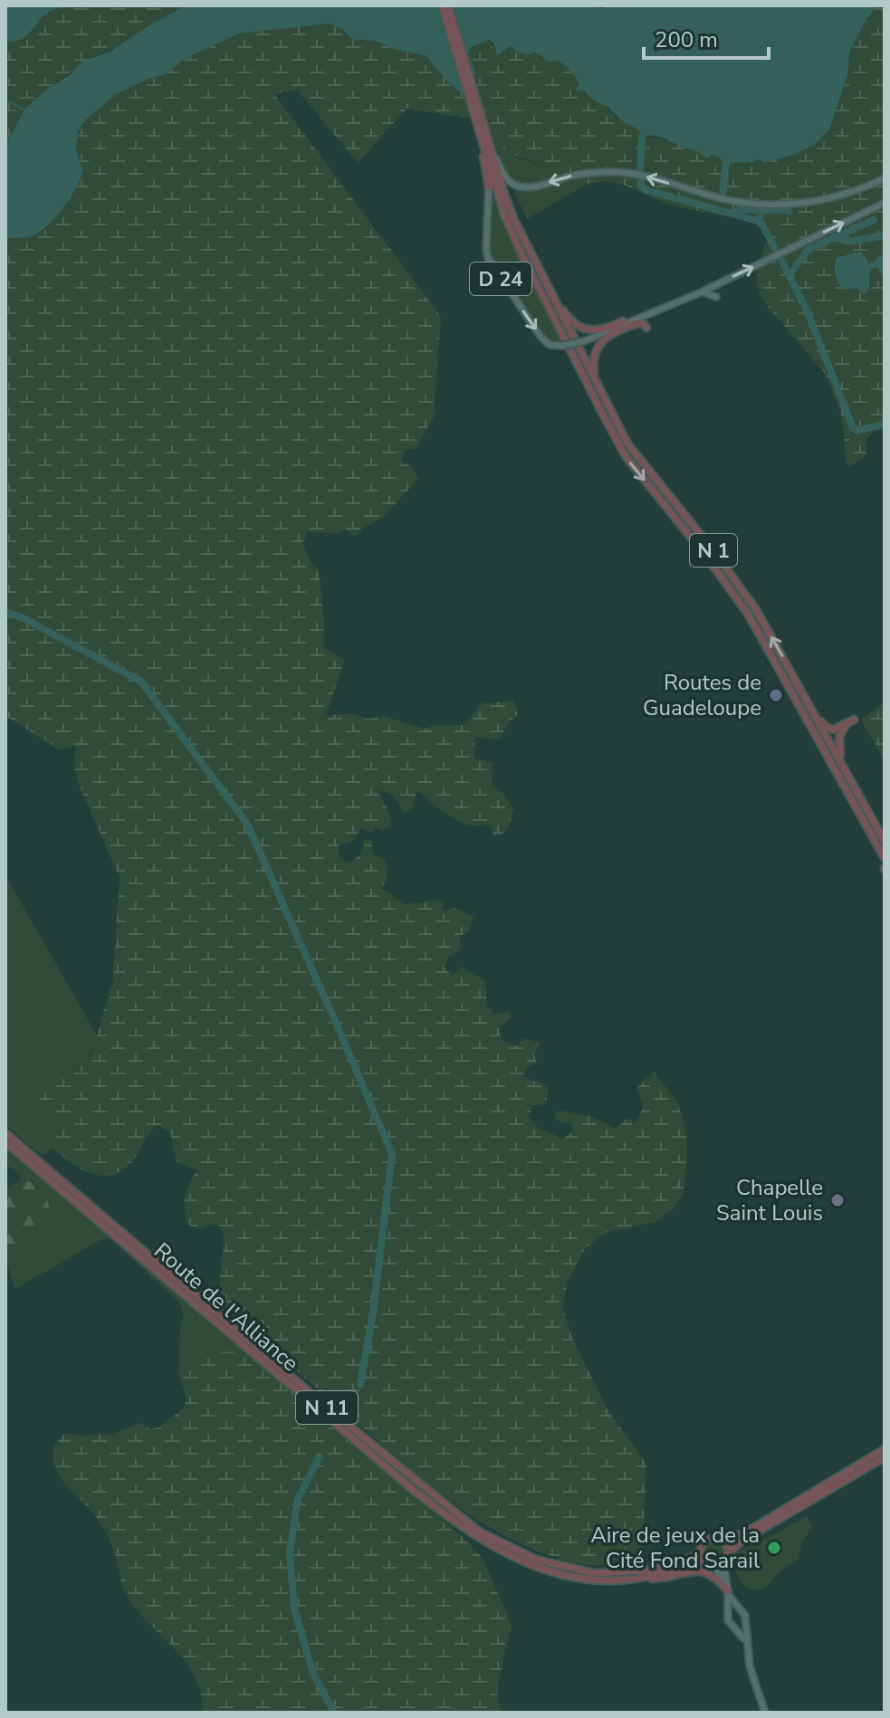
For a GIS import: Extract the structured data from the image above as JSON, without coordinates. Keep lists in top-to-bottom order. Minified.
{"streets":{"highway":["N 1","Route de l'Alliance","N 11"],"main road":["D 24"]},"crossings":[["D 24","N 1"]],"places":["Routes de Guadeloupe","Chapelle Saint Louis","Aire de jeux de la Cité Fond Sarail"],"scale_bar":"200 m"}
